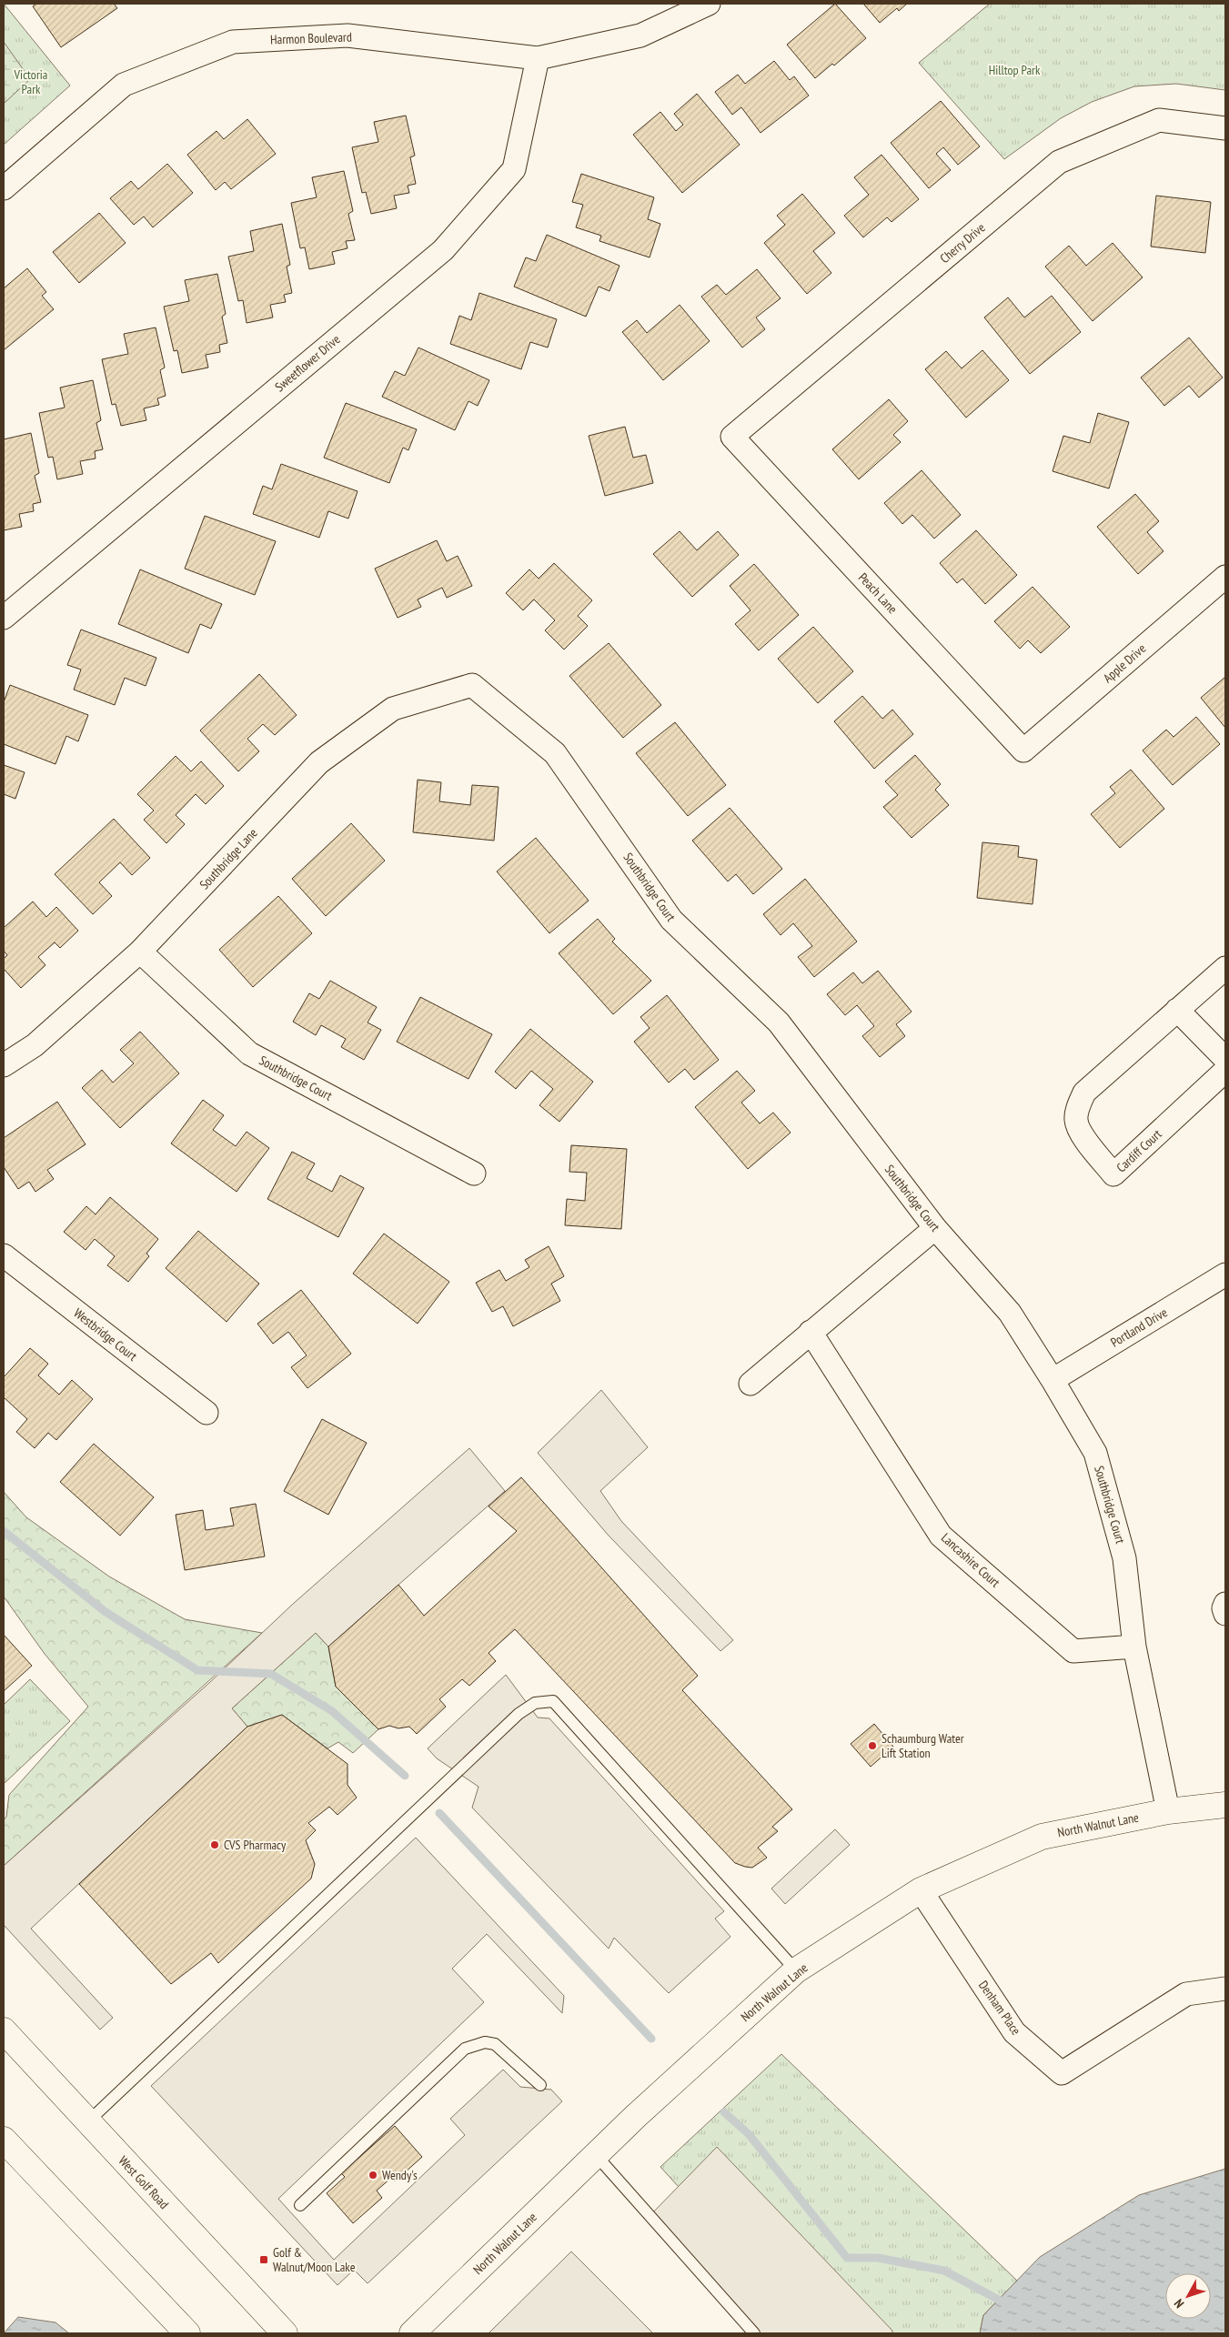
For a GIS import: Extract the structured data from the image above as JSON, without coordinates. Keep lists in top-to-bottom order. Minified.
{"streets":{"street":["Harmon Boulevard","Cherry Drive","Sweetflower Drive","Peach Lane","Apple Drive","Southbridge Lane","Southbridge Court","Cardiff Court","Portland Drive","Westbridge Court","Lancashire Court","North Walnut Lane","Denham Place","West Golf Road"]},"crossings":[["Harmon Boulevard","Sweetflower Drive"],["Cherry Drive","Peach Lane"],["Peach Lane","Apple Drive"],["Southbridge Lane","Southbridge Court"],["Southbridge Court","Portland Drive"],["Southbridge Court","Lancashire Court"],["Southbridge Court","North Walnut Lane"],["North Walnut Lane","Denham Place"]],"parks":["Hilltop Park","Victoria Park"],"places":{"other":["Schaumburg Water Lift Station","CVS Pharmacy","Wendy's"],"transit":["Golf & Walnut/Moon Lake"]},"north":"bottom left"}
